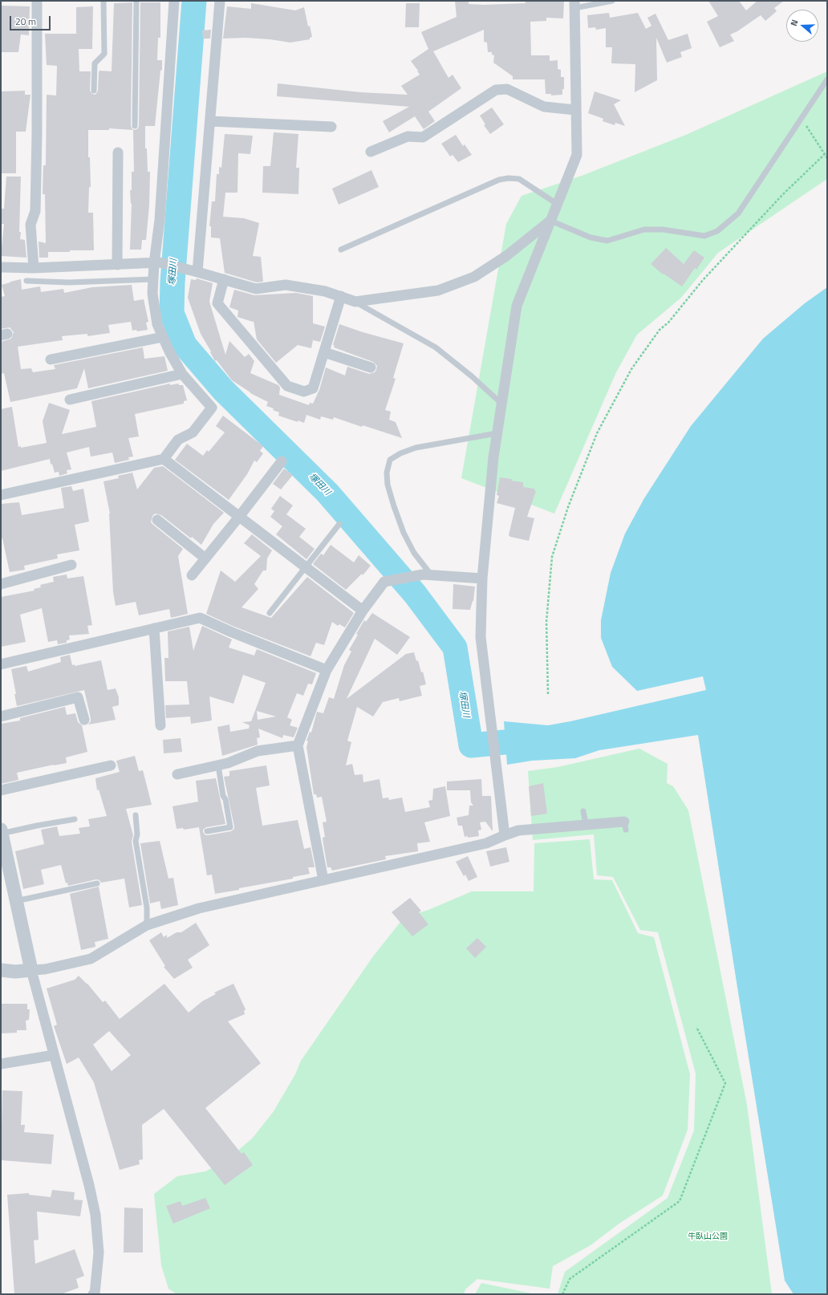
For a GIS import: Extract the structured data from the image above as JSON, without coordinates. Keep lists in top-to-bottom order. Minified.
{"water":["塚田川"],"parks":["牛臥山公園"],"scale_bar":"20 m","north":"left"}
